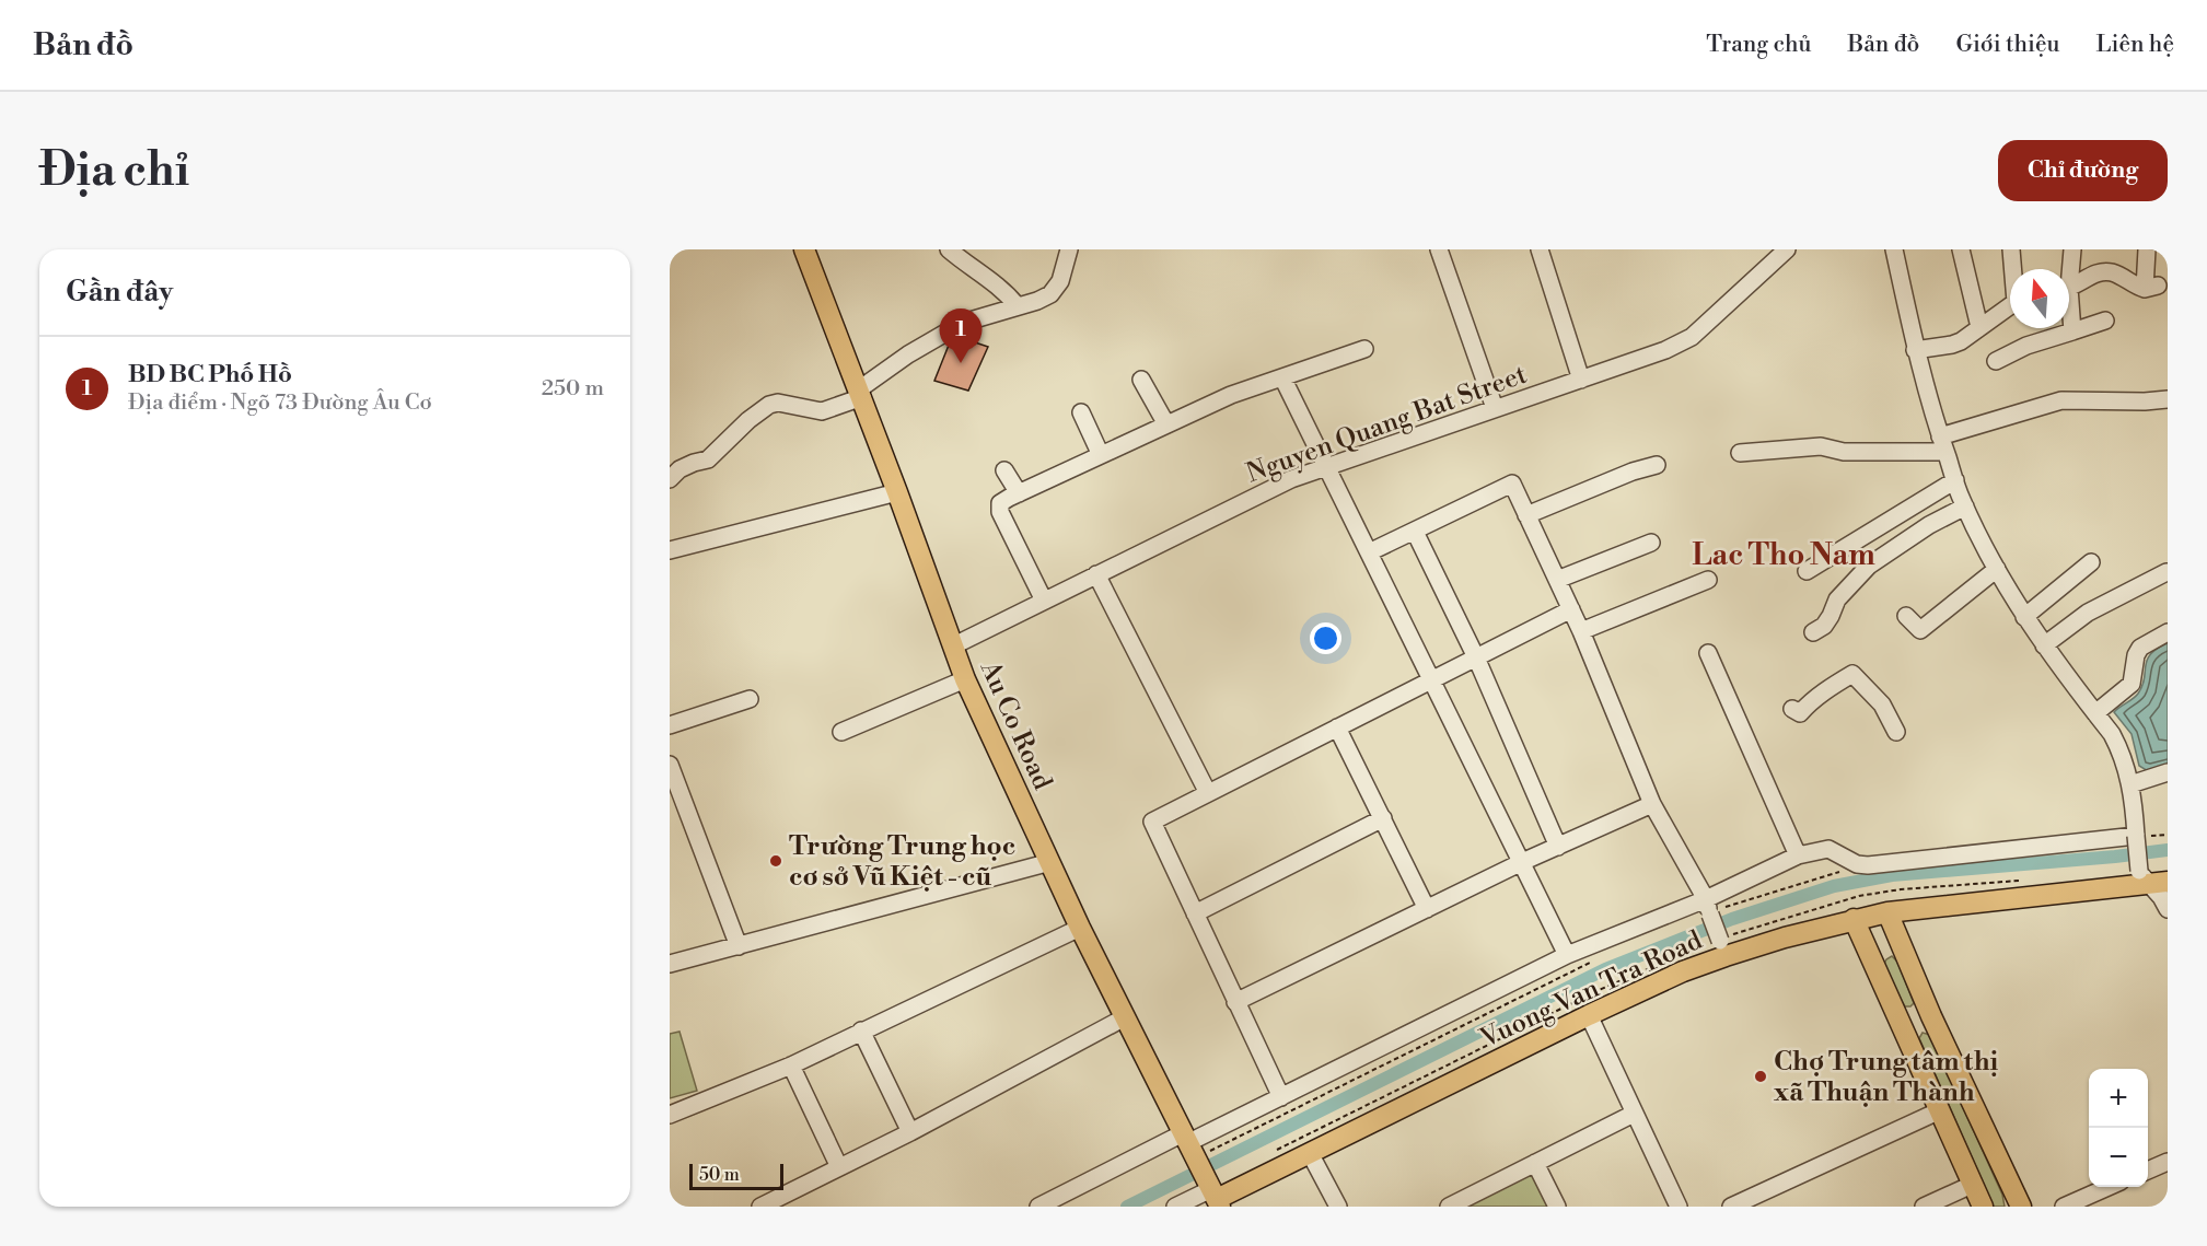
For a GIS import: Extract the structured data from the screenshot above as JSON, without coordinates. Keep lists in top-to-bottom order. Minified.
{"streets":{"main road":["Au Co Road","Vuong Van Tra Road"],"street":["Nguyen Quang Bat Street"]},"crossings":[["Nguyen Quang Bat Street","Au Co Road"],["Au Co Road","Vuong Van Tra Road"]],"districts":["Lac Tho Nam"],"places":["Trường Trung học cơ sở Vũ Kiệt - cũ","Chợ Trung tâm thị xã Thuận Thành"],"scale_bar":"50 m","north":"top","page":{"header":"Bản đồ","nav":["Trang chủ","Bản đồ","Giới thiệu","Liên hệ"],"buttons":"Chỉ đường","title":"Địa chỉ","heading":"Gần đây","pins":"1","list":[{"mark":"1","name":"BD BC Phố Hồ","note":"Địa điểm · Ngõ 73 Đường Âu Cơ","value":"250 m"}],"map_buttons":["+","−"],"scale":"50 m"}}
